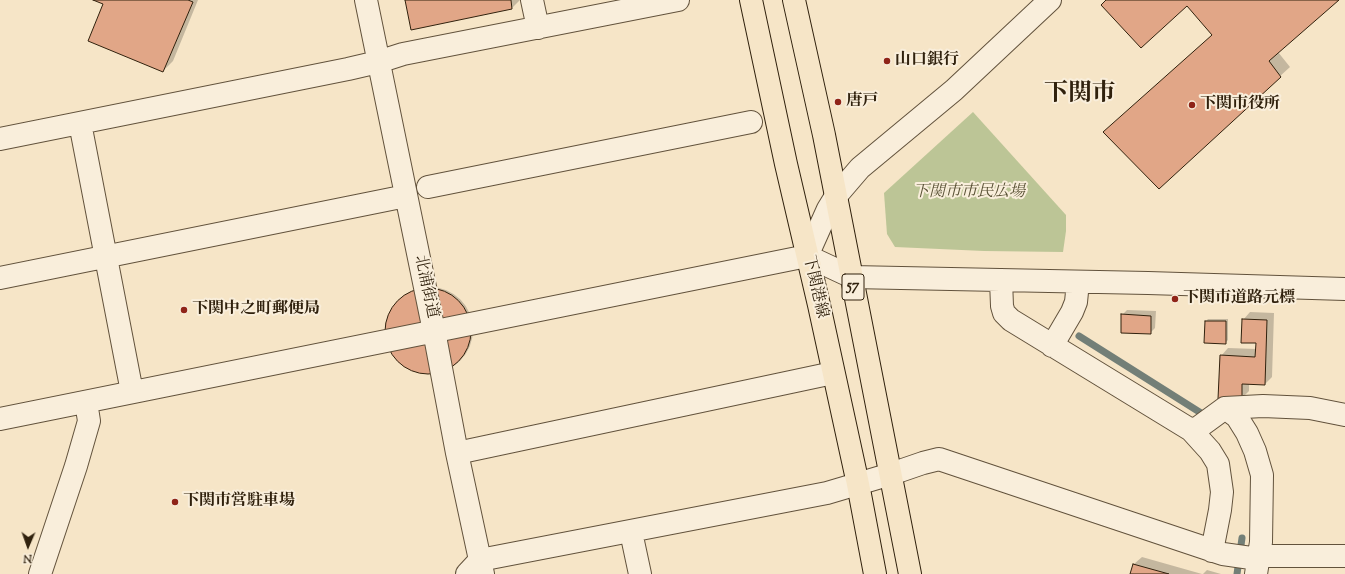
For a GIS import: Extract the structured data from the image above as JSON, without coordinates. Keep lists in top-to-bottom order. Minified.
{"streets":{"main road":["下関港線","57"],"street":["北浦街道"]},"districts":["下関市"],"parks":["下関市市民広場"],"places":["山口銀行","唐戸","下関市役所","下関市道路元標","下関中之町郵便局","下関市営駐車場"],"north":"bottom"}
